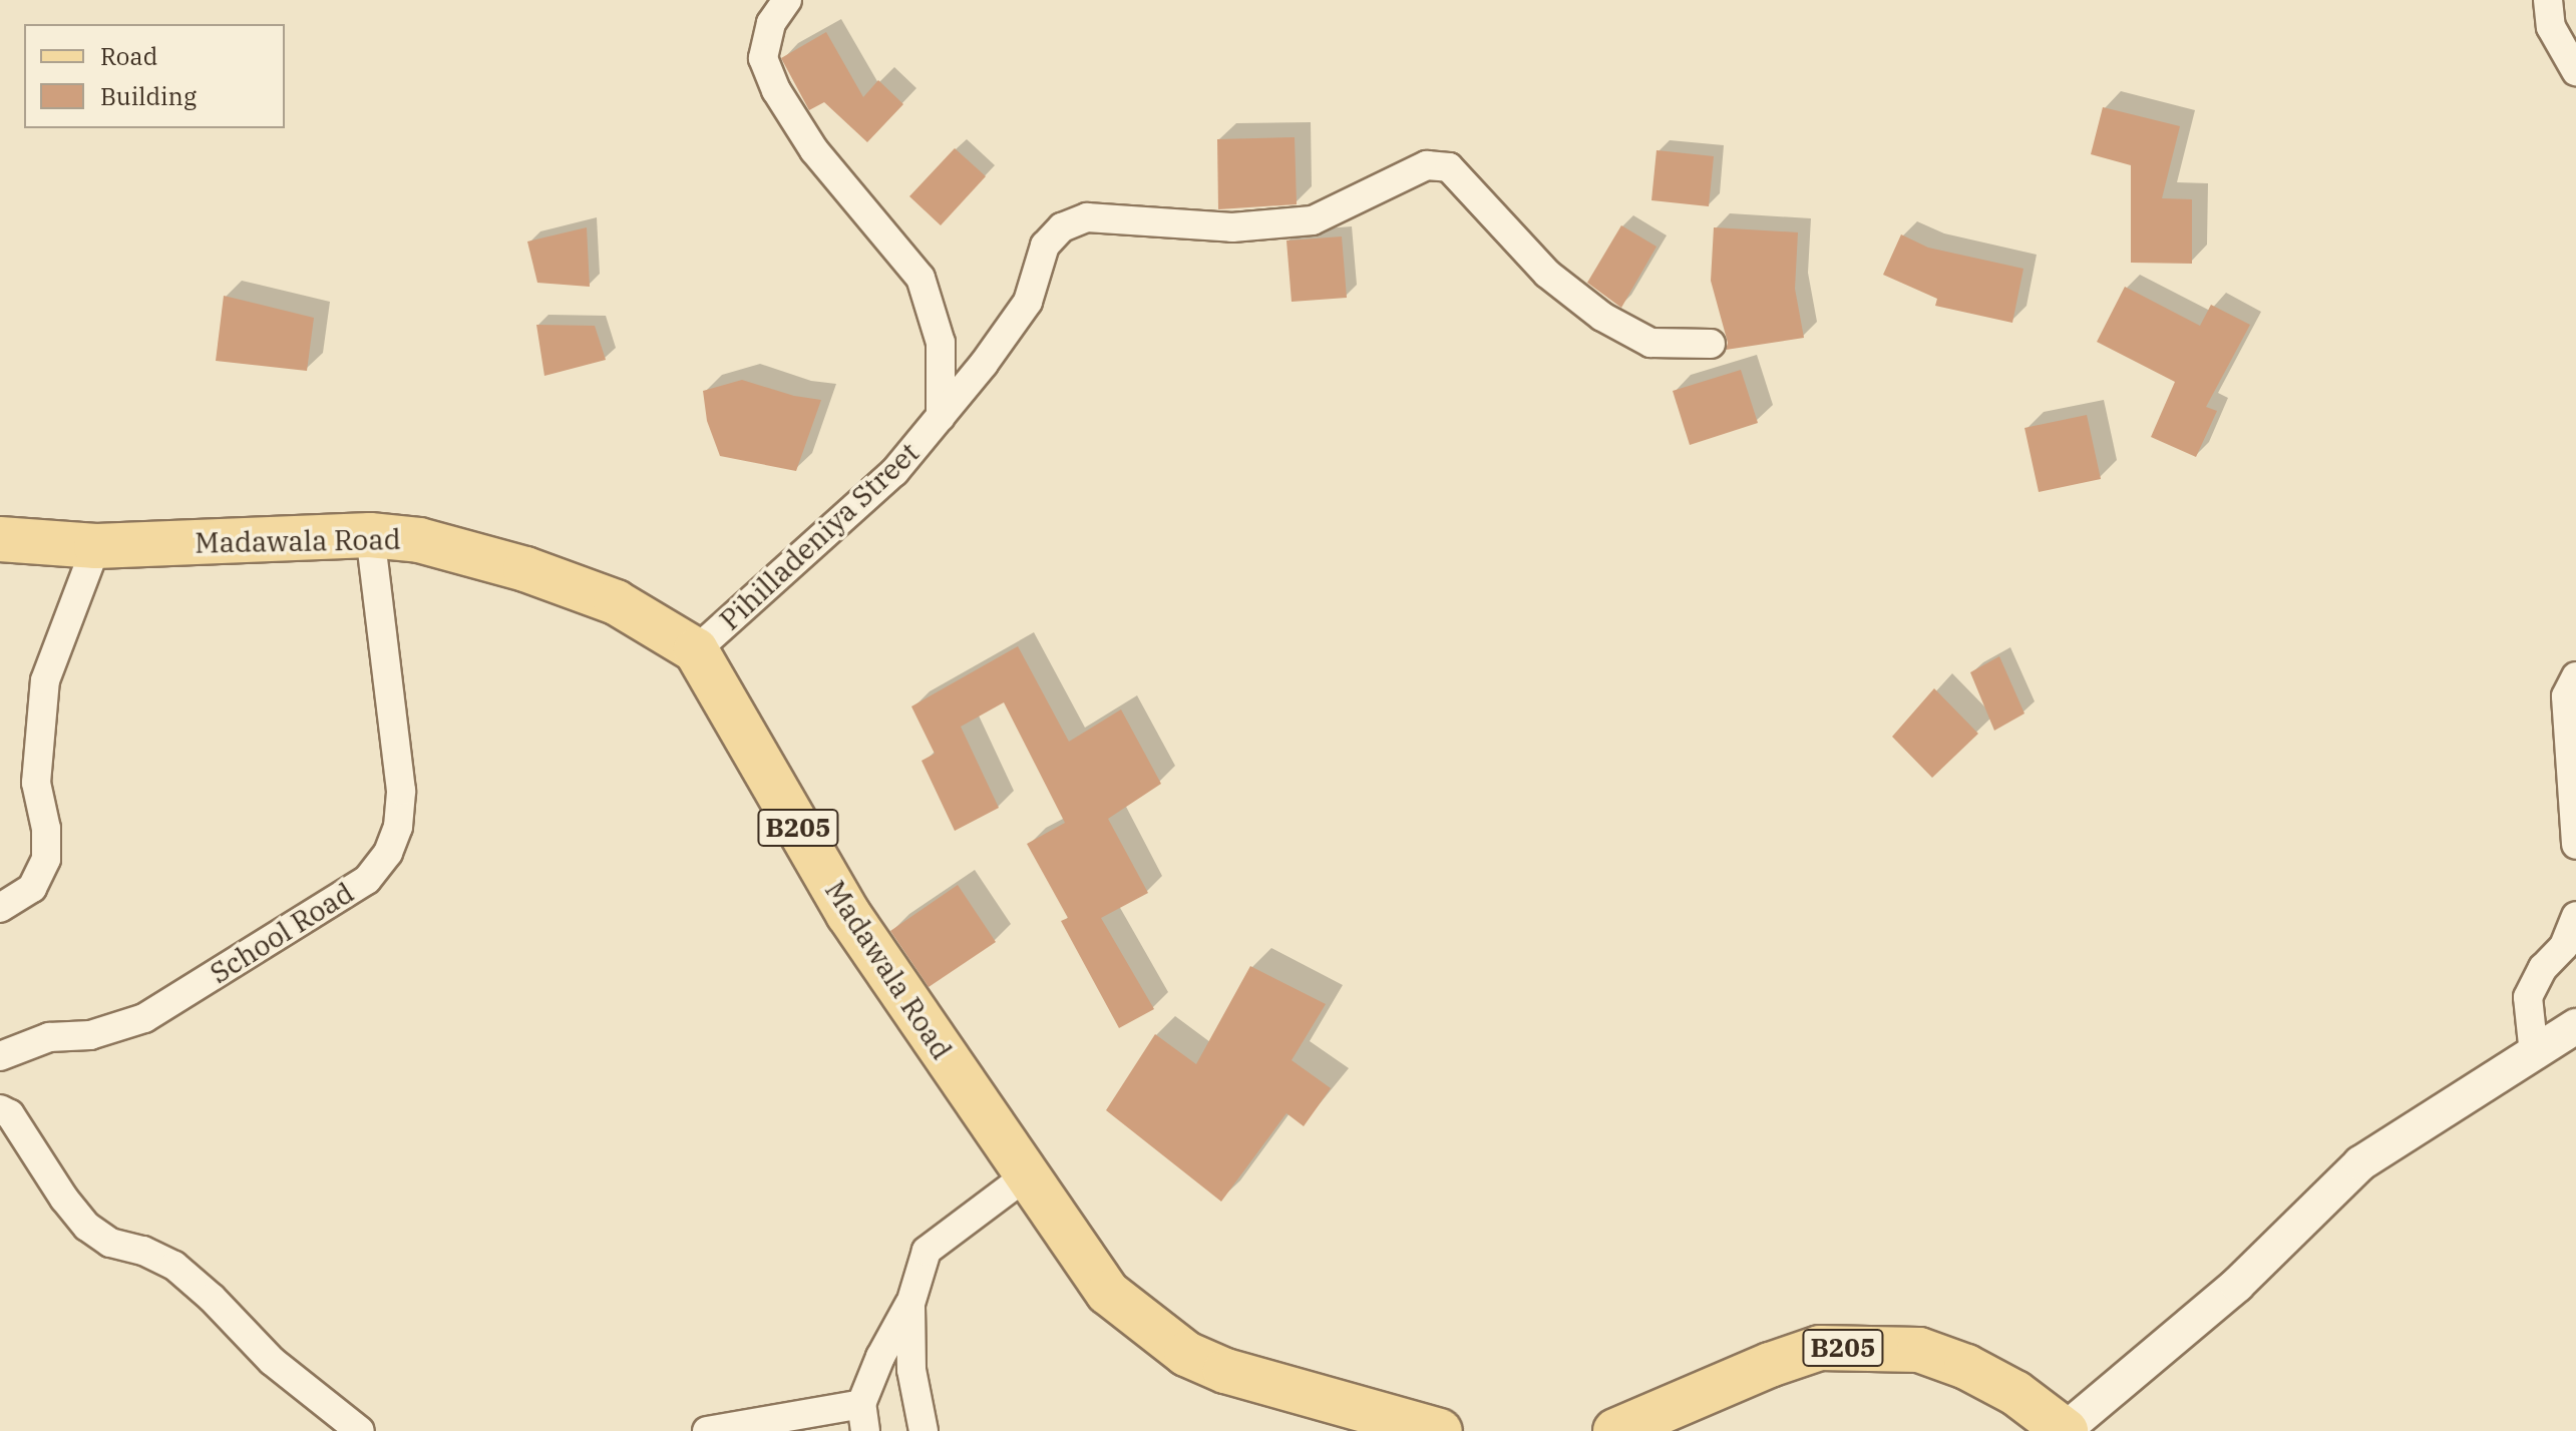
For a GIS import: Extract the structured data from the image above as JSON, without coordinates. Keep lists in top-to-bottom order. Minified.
{"streets":{"main road":["Madawala Road","B205"],"street":["Pihilladeniya Street","School Road"]},"crossings":[["Pihilladeniya Street","Madawala Road"],["Madawala Road","School Road"]],"legend":["Road","Building"]}
